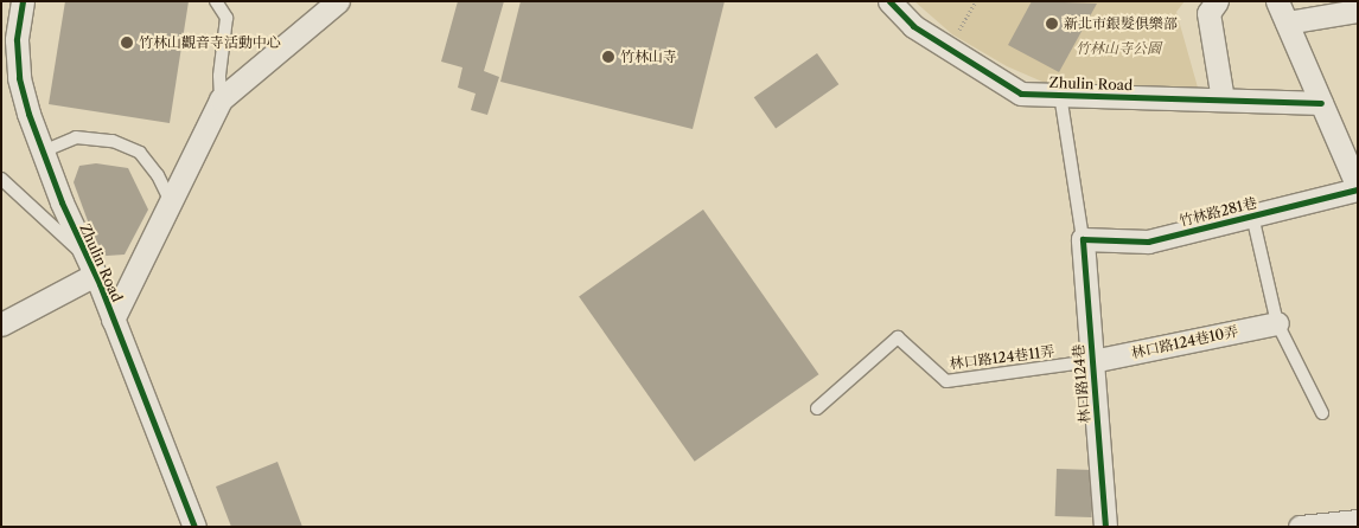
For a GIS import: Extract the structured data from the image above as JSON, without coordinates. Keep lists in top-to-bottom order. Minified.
{"streets":{"street":["Zhulin Road","竹林路281巷","林口路124巷10弄","林口路124巷"],"lane":["林口路124巷11弄"]},"crossings":[["竹林路281巷","林口路124巷"],["林口路124巷10弄","林口路124巷11弄"],["林口路124巷10弄","林口路124巷"],["林口路124巷11弄","林口路124巷"]],"parks":["竹林山寺公園"],"places":["新北市銀髮俱樂部","竹林山觀音寺活動中心","竹林山寺"]}
